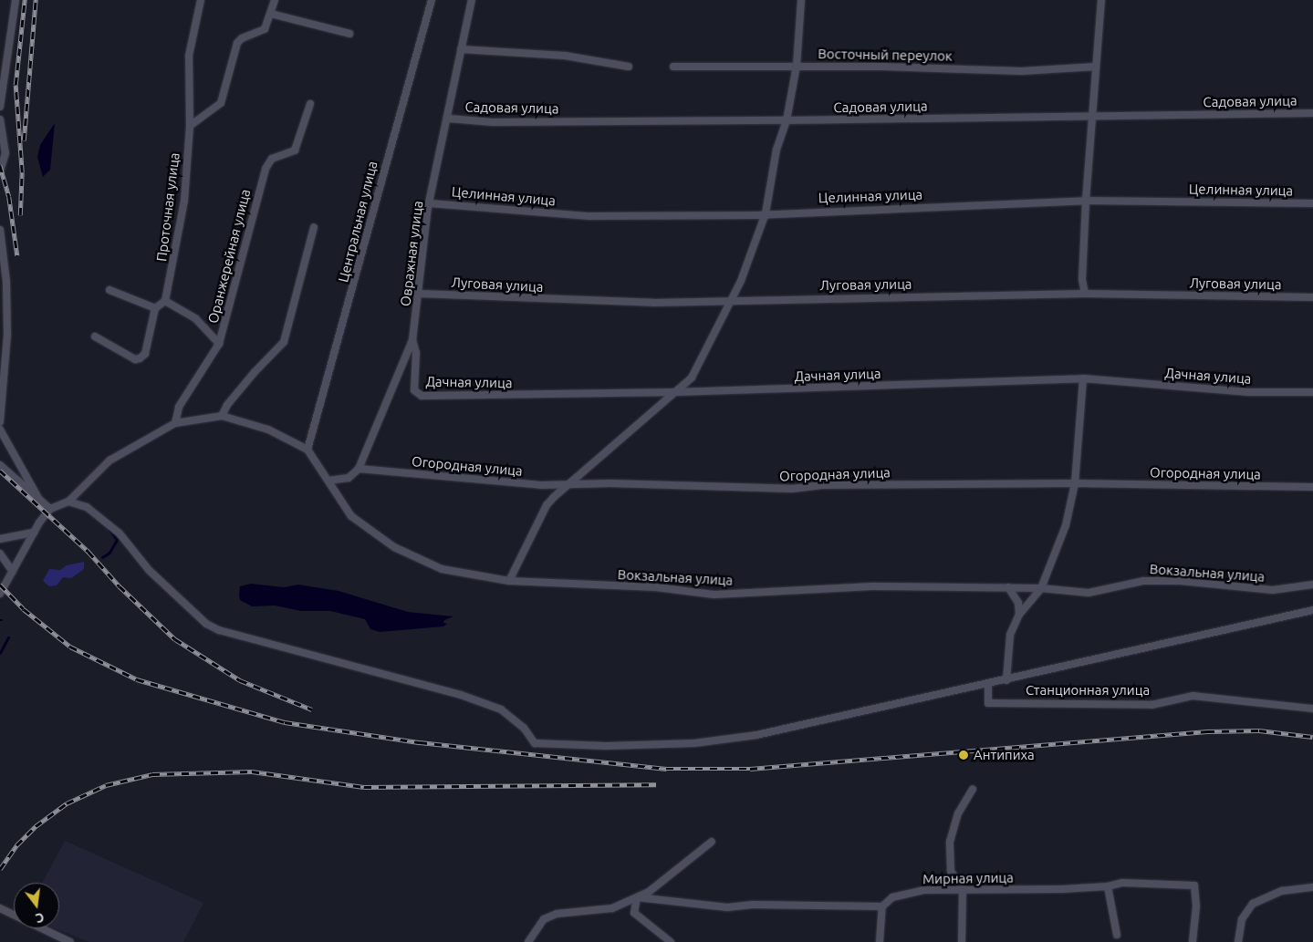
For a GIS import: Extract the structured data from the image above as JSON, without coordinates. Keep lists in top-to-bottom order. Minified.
{"streets":{"street":["Восточный переулок","Садовая улица","Целинная улица","Проточная улица","Центральная улица","Овражная улица","Оранжерейная улица","Луговая улица","Дачная улица","Огородная улица","Вокзальная улица","Станционная улица","Мирная улица"]},"crossings":[["Садовая улица","Овражная улица"],["Целинная улица","Овражная улица"],["Центральная улица","Вокзальная улица"],["Овражная улица","Луговая улица"],["Овражная улица","Дачная улица"],["Овражная улица","Огородная улица"],["Оранжерейная улица","Вокзальная улица"]],"places":["Антипиха"],"north":"bottom"}
